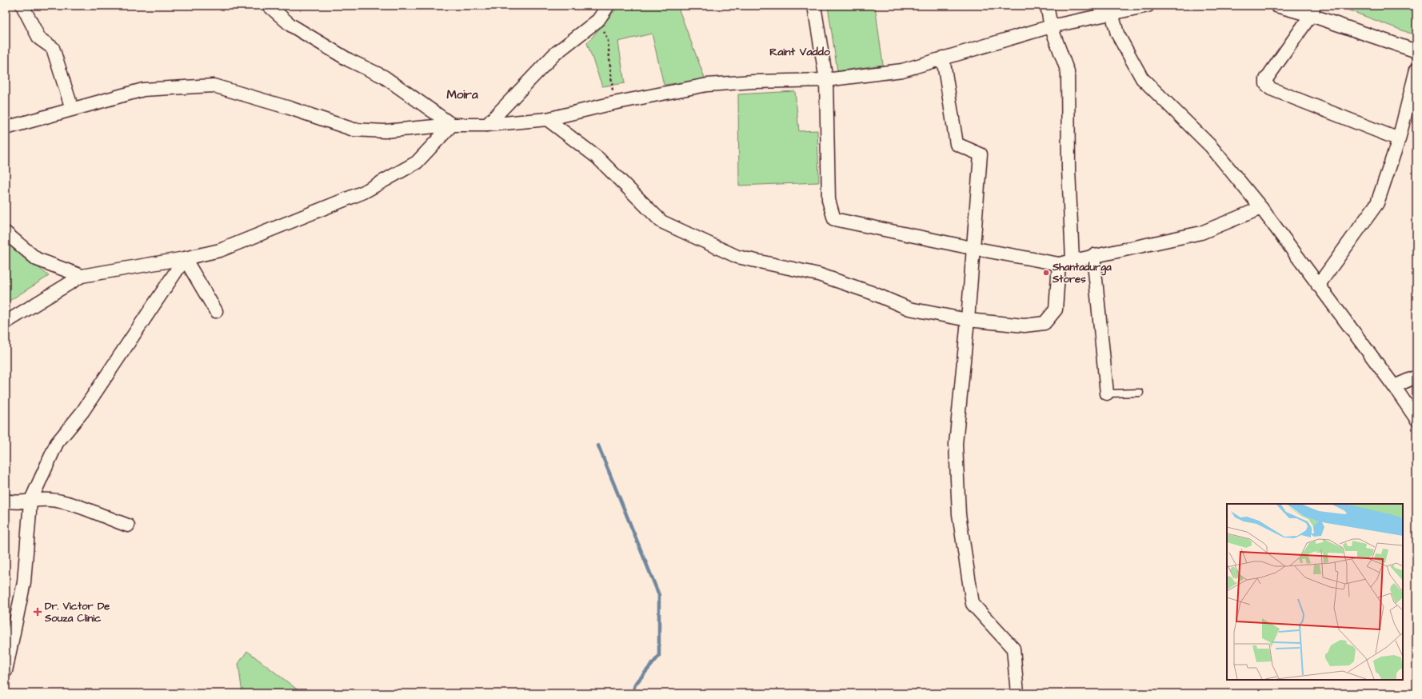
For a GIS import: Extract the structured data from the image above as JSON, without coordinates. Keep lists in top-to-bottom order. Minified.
{"districts":["Raint Vaddo","Moira"],"places":{"other":["Shantadurga Stores"],"health":["Dr. Victor De Souza Clinic"]}}
